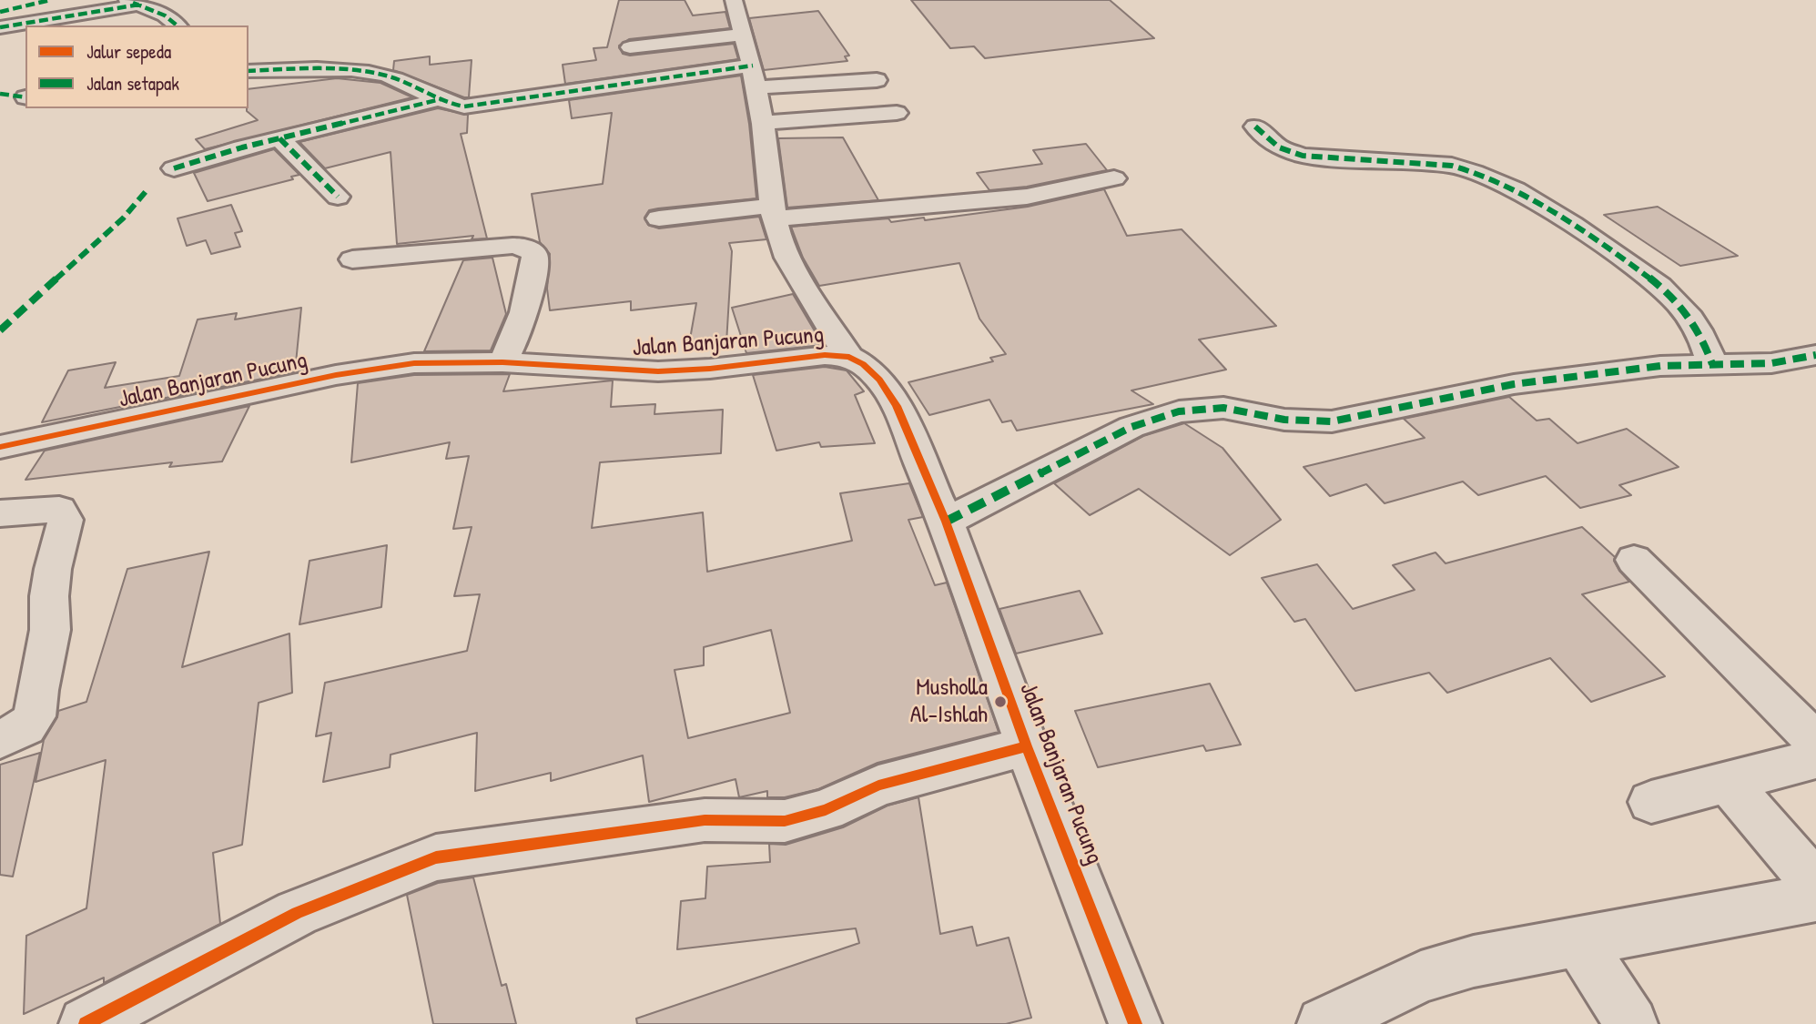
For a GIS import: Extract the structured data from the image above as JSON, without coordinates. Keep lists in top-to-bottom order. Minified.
{"streets":{"street":["Jalan Banjaran Pucung"]},"places":["Musholla Al-Ishlah"],"legend":["Jalur sepeda","Jalan setapak"]}
